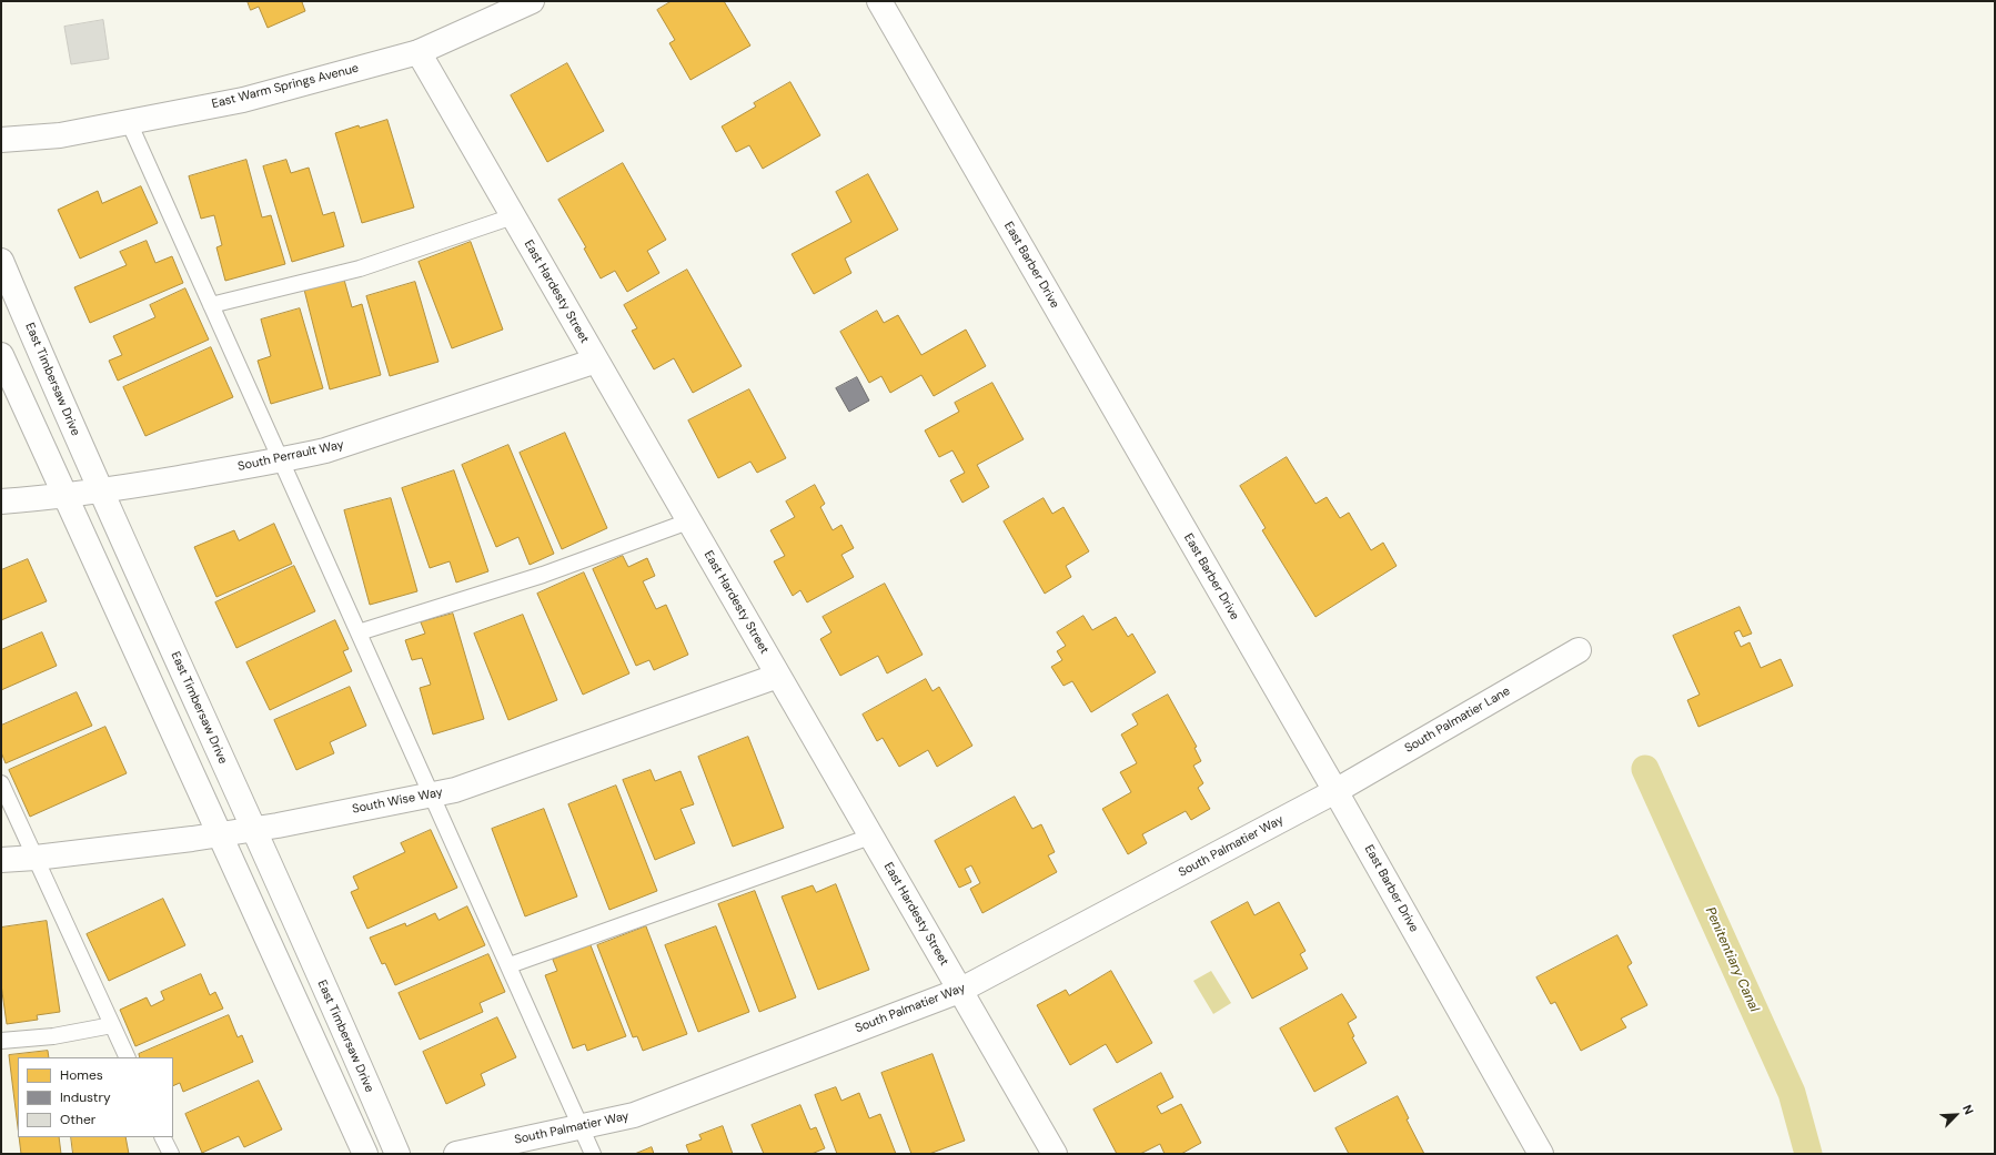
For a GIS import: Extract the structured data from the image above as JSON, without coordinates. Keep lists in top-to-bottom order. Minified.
{"streets":{"street":["East Warm Springs Avenue","East Barber Drive","East Hardesty Street","East Timbersaw Drive","South Perrault Way","South Palmatier Lane","South Wise Way","South Palmatier Way"]},"crossings":[["East Warm Springs Avenue","East Hardesty Street"],["East Barber Drive","South Palmatier Lane"],["East Barber Drive","South Palmatier Way"],["East Hardesty Street","South Perrault Way"],["East Hardesty Street","South Wise Way"],["East Hardesty Street","South Palmatier Way"],["East Timbersaw Drive","South Perrault Way"],["East Timbersaw Drive","South Wise Way"],["South Palmatier Lane","South Palmatier Way"]],"water":["Penitentiary Canal"],"legend":["Homes","Industry","Other"],"north":"top right"}
